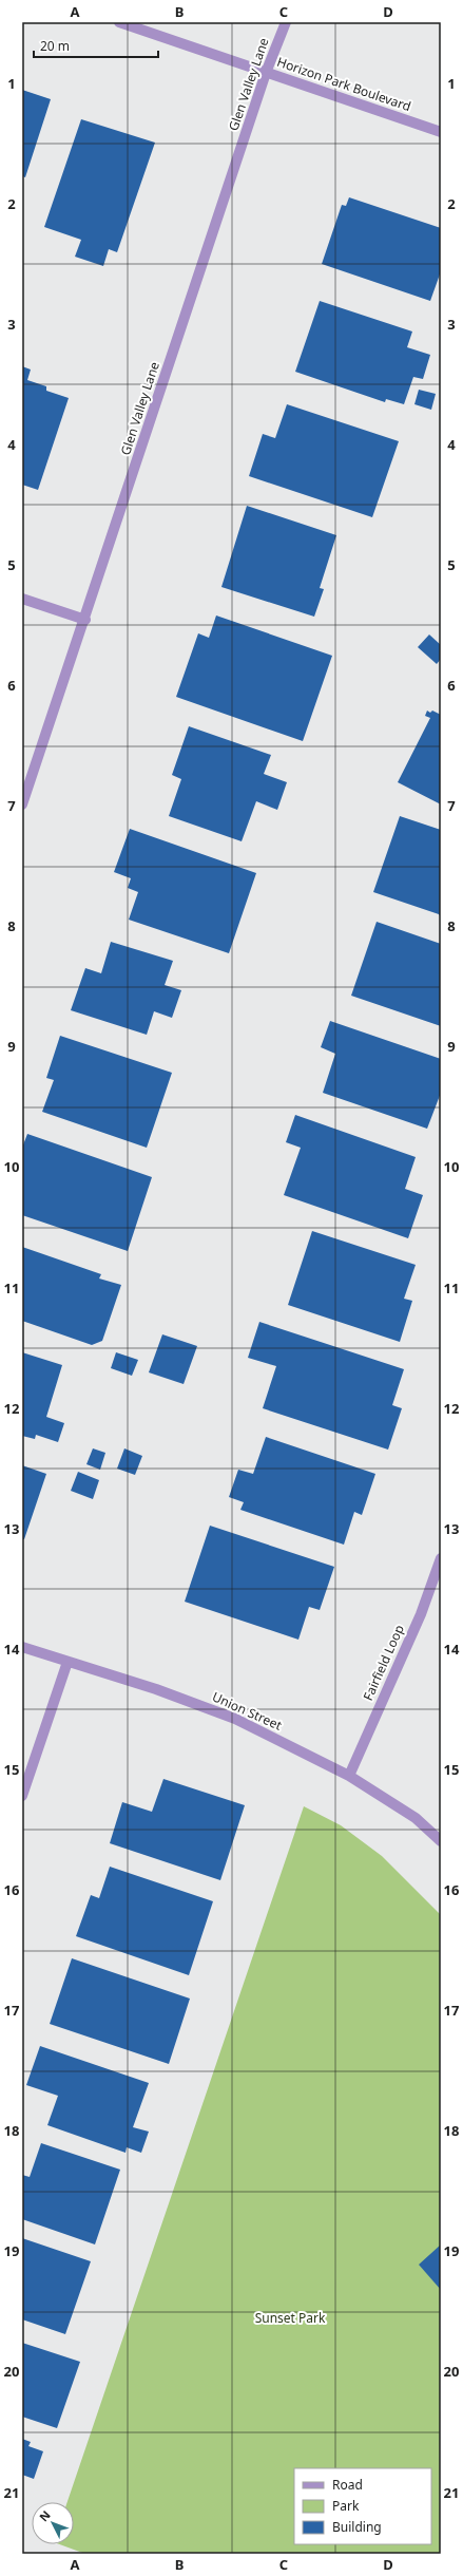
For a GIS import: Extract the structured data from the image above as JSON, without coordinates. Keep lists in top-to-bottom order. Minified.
{"streets":{"street":["Glen Valley Lane","Horizon Park Boulevard","Fairfield Loop","Union Street"]},"crossings":[["Glen Valley Lane","Horizon Park Boulevard"],["Fairfield Loop","Union Street"]],"parks":["Sunset Park"],"legend":["Road","Park","Building"],"scale_bar":"20 m","north":"top left","grid":{"columns":["A","B","C","D"],"rows":["1","2","3","4","5","6","7","8","9","10","11","12","13","14","15","16","17","18","19","20","21"]}}
